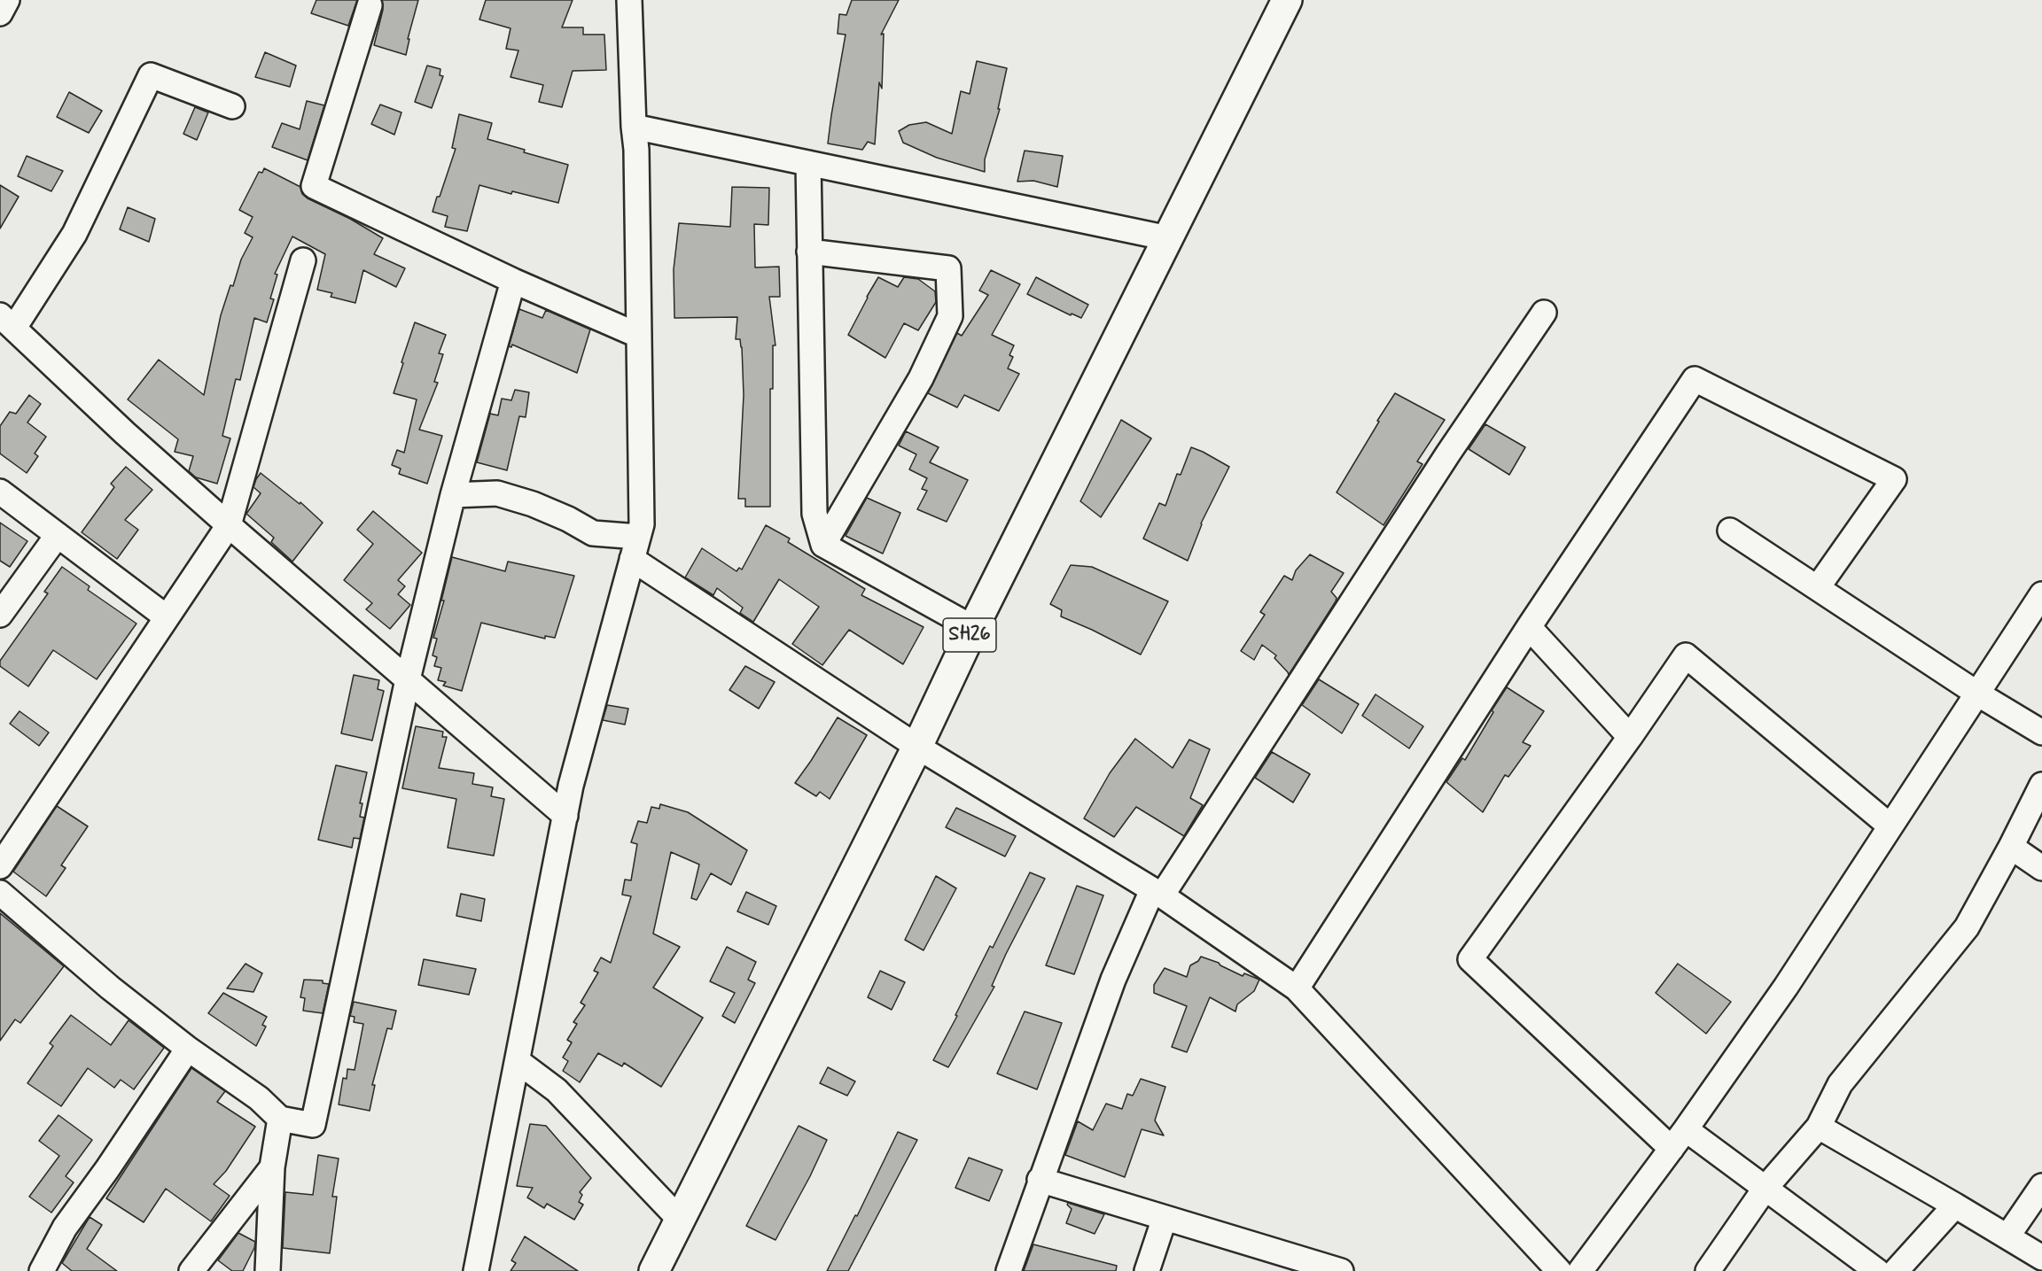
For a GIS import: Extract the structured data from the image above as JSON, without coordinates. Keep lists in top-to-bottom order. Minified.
{"streets":{"main road":["SH26"]}}
